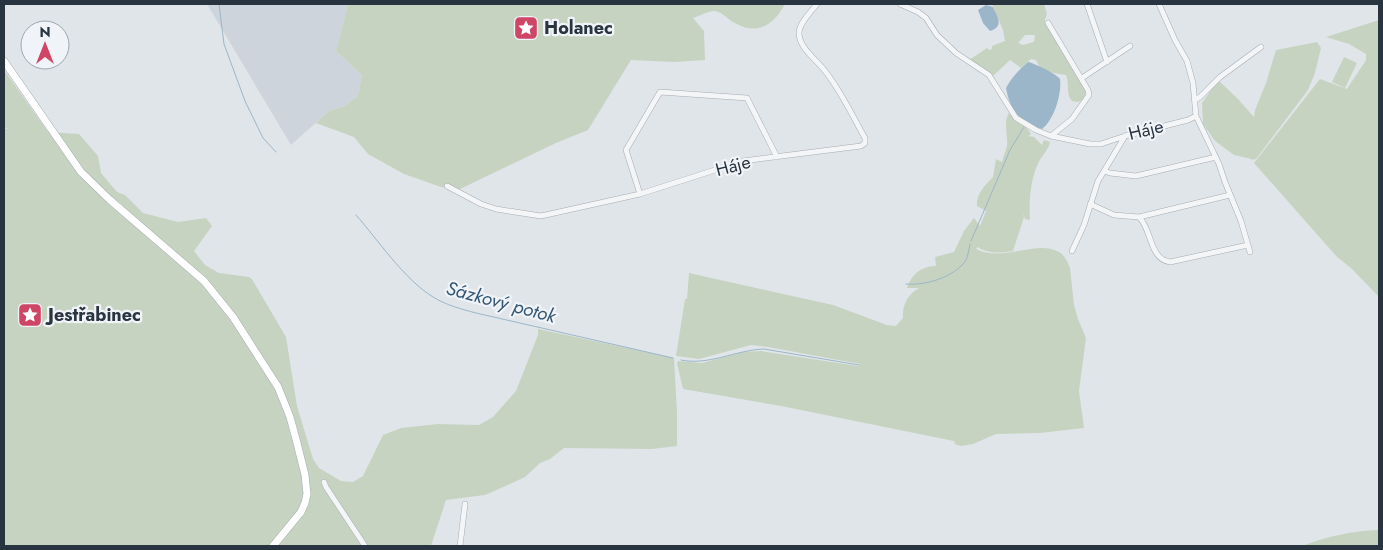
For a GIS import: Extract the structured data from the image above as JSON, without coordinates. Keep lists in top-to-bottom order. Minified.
{"streets":{"street":["Háje"]},"water":["Sázkový potok"],"places":{"place":["Holanec","Jestřabinec"]},"north":"top"}
